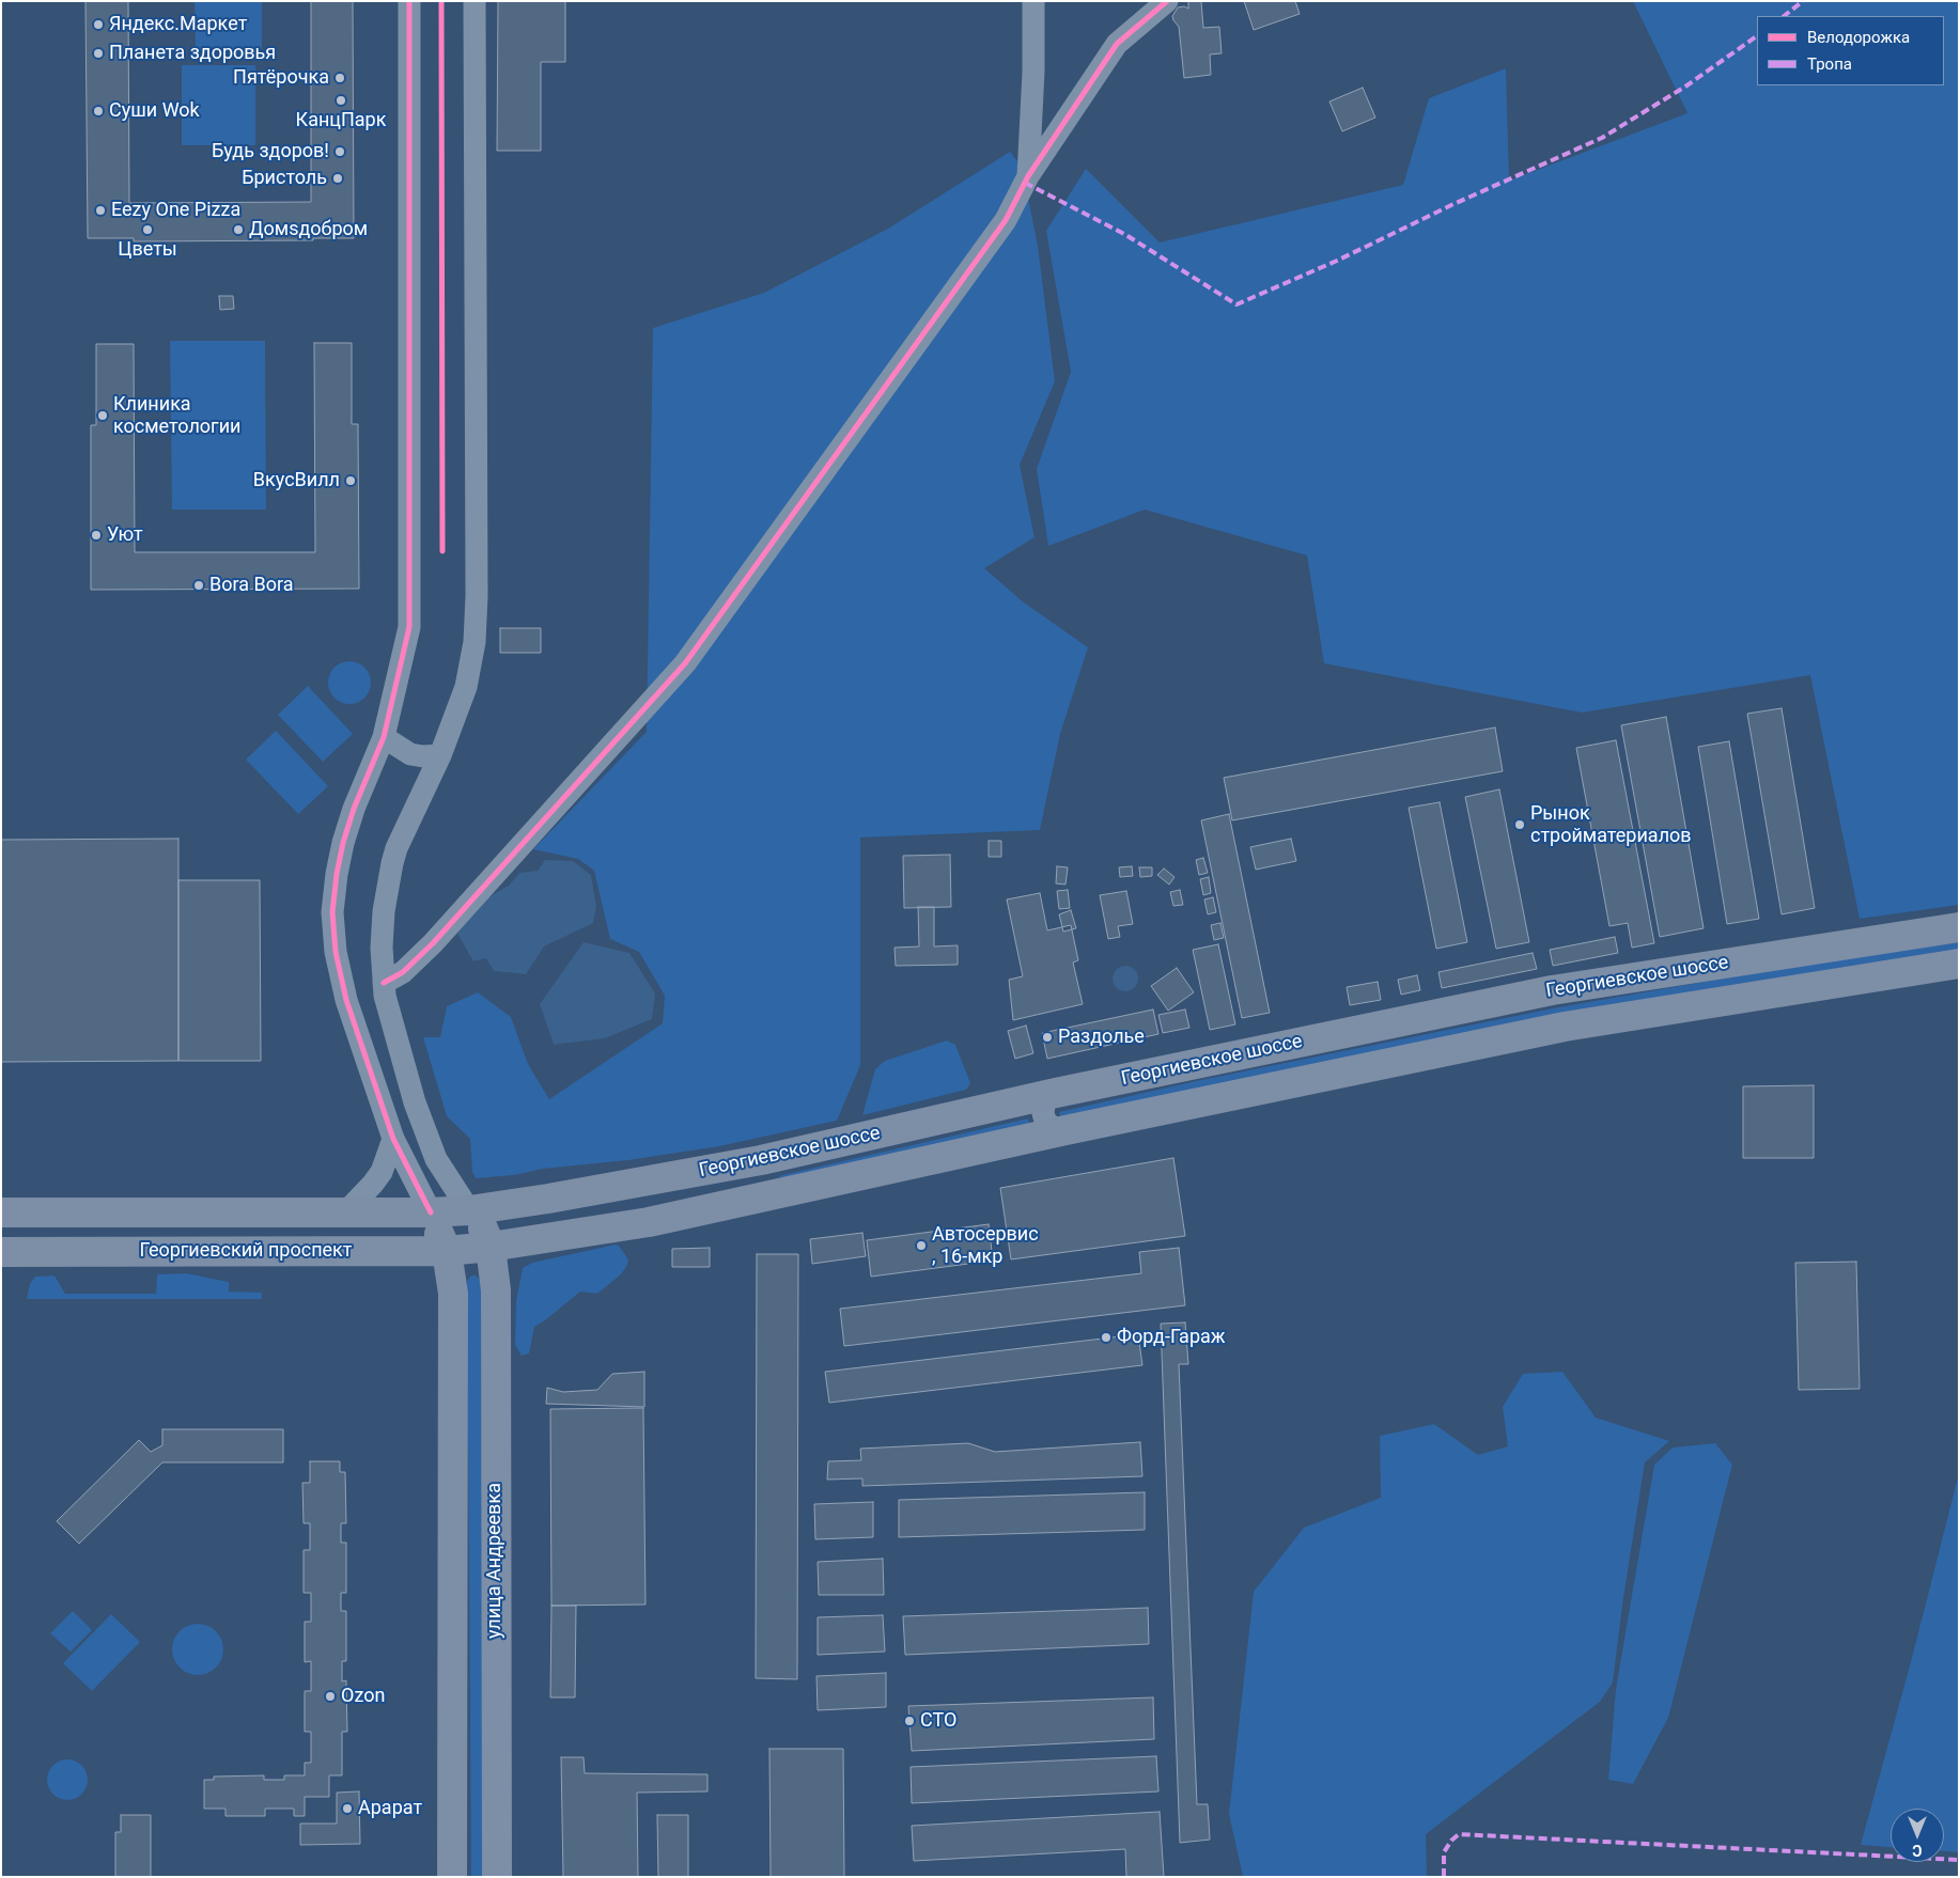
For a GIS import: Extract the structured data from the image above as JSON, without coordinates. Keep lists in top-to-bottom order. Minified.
{"streets":{"main road":["Георгиевское шоссе","Георгиевский проспект","улица Андреевка"]},"crossings":[["Георгиевское шоссе","Георгиевский проспект"],["Георгиевское шоссе","улица Андреевка"],["Георгиевский проспект","улица Андреевка"]],"places":["Яндекс.Маркет","Планета здоровья","Пятёрочка","КанцПарк","Суши Wok","Будь здоров!","Бристоль","Eezy One Pizza","Цветы","Домsдобром","Клиника косметологии","ВкусВилл","Уют","Bora Bora","Рынок стройматериалов","Раздолье","Автосервис , 16-мкр","Форд-Гараж","Ozon","СТО","Арарат"],"legend":["Велодорожка","Тропа"],"north":"bottom"}
